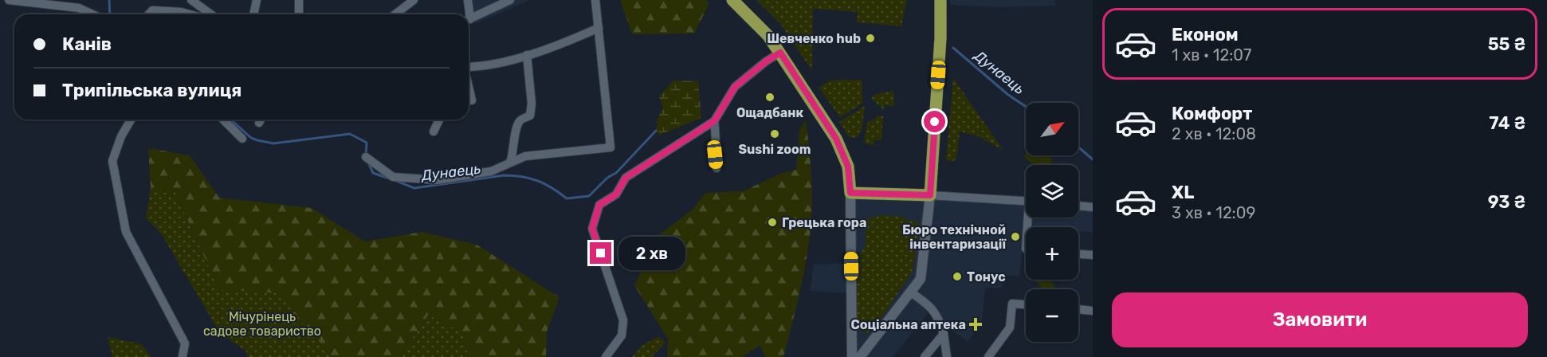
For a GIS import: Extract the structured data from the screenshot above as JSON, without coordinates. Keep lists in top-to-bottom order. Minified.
{"water":["Дунаець"],"parks":["Мічурінець садове товариство"],"places":{"other":["Шевченко hub","Ощадбанк","Sushi zoom","Грецька гора","Бюро технічной інвентаризації","Тонус"],"health":["Соціальна аптека"]},"north":"top right","page":{"list":[{"name":"Економ","note":"1 хв · 12:07","value":"55 ₴"},{"name":"Комфорт","note":"2 хв · 12:08","value":"74 ₴"},{"name":"XL","note":"3 хв · 12:09","value":"93 ₴"}],"banner":["Канів","Трипільська вулиця"],"map_buttons":["+","−"],"bubble":"2 хв","buttons":"Замовити"}}
